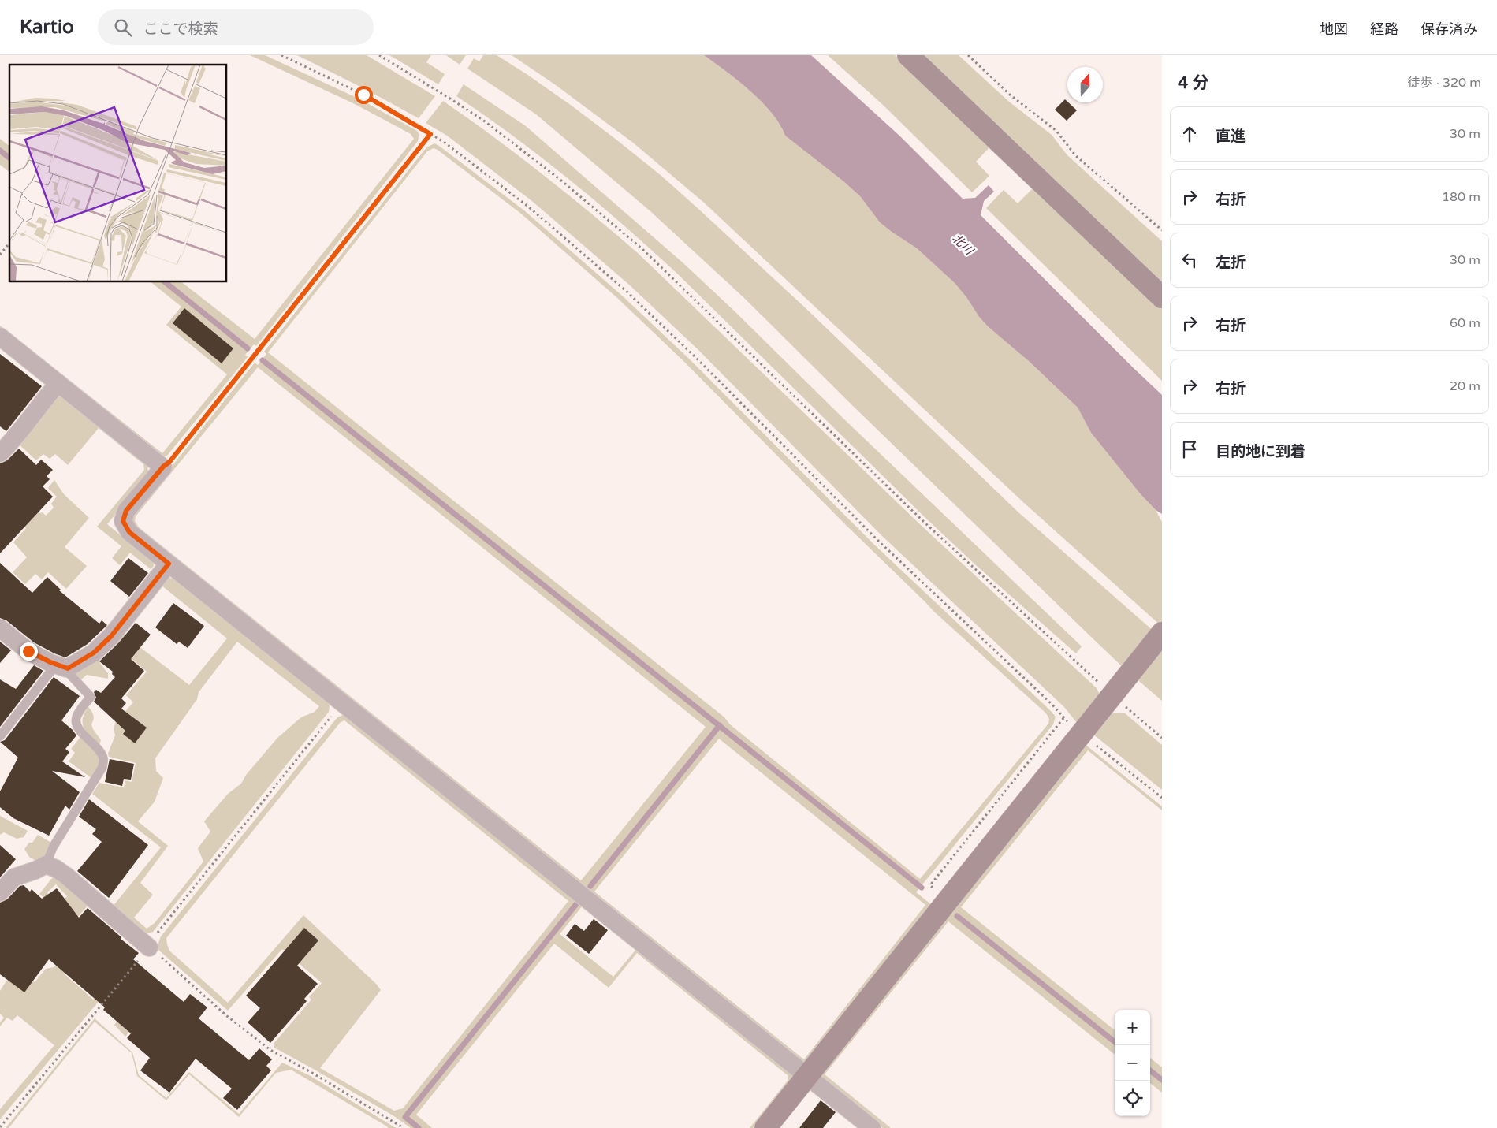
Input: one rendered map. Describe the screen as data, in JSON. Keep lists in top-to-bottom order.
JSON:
{
  "water": ["北川"],
  "north": "top",
  "page": {
    "header": "Kartio",
    "search": "ここで検索",
    "nav": ["地図", "経路", "保存済み"],
    "heading": ["4 分", "徒歩 · 320 m"],
    "list": [
      ["直進", "30 m"],
      ["右折", "180 m"],
      ["左折", "30 m"],
      ["右折", "60 m"],
      ["右折", "20 m"],
      "目的地に到着"
    ],
    "map_buttons": ["+", "−"]
  }
}
